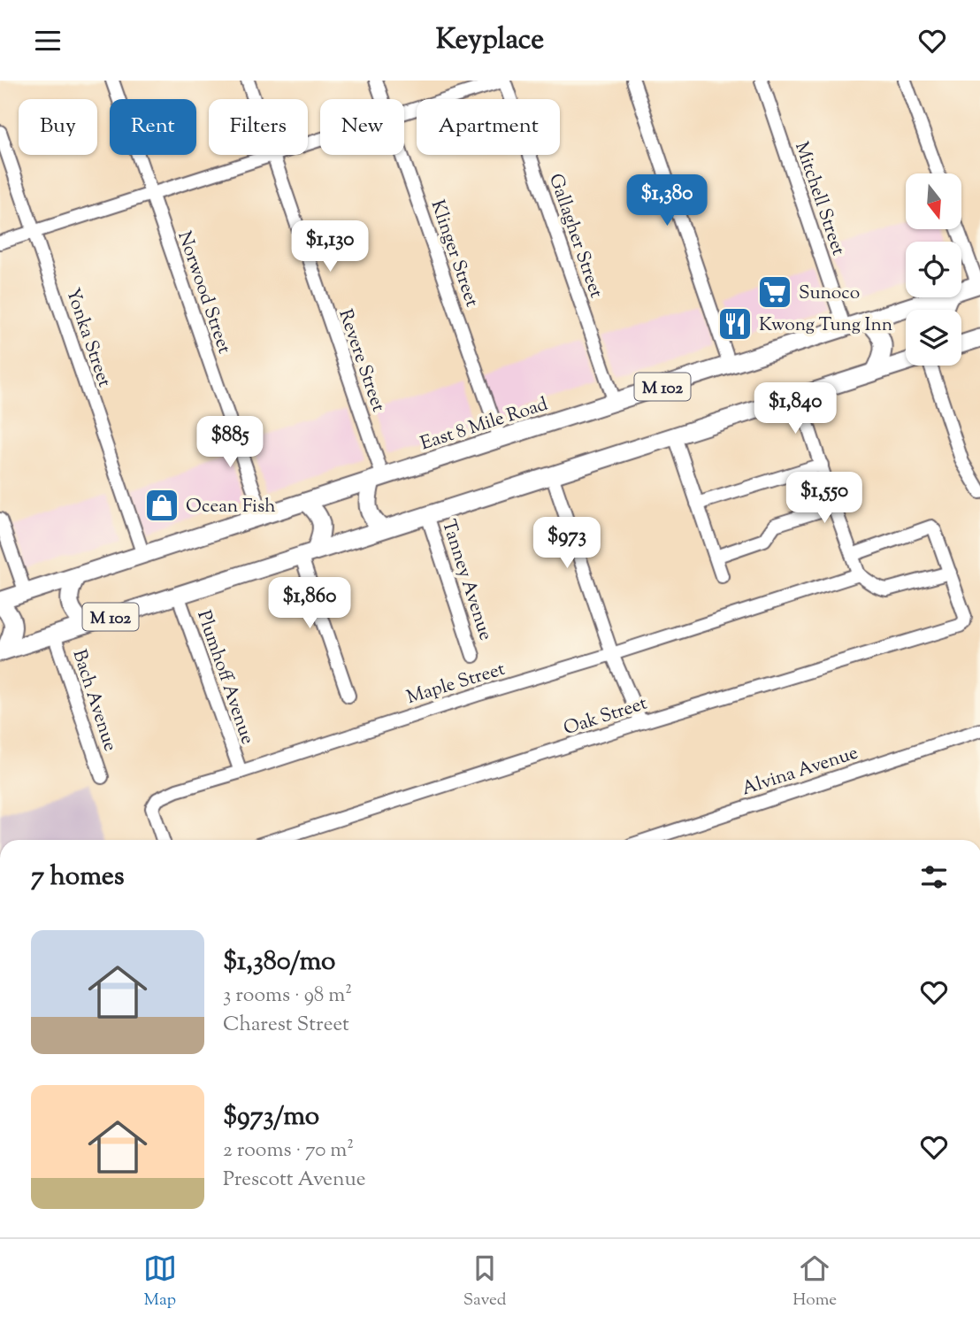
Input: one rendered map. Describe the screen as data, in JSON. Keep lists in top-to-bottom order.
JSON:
{
  "streets": {
    "highway": ["M 102", "East 8 Mile Road"],
    "street": [
      "Mitchell Street",
      "Gallagher Street",
      "Klinger Street",
      "Norwood Street",
      "Yonka Street",
      "Revere Street",
      "Tanney Avenue",
      "Plumhoff Avenue",
      "Maple Street",
      "Bach Avenue",
      "Oak Street",
      "Alvina Avenue"
    ]
  },
  "crossings": [
    ["Mitchell Street", "East 8 Mile Road"],
    ["Gallagher Street", "East 8 Mile Road"],
    ["Klinger Street", "East 8 Mile Road"],
    ["Norwood Street", "East 8 Mile Road"],
    ["Yonka Street", "East 8 Mile Road"],
    ["Revere Street", "East 8 Mile Road"],
    ["M 102", "Tanney Avenue"],
    ["M 102", "Plumhoff Avenue"],
    ["M 102", "Bach Avenue"],
    ["Plumhoff Avenue", "Maple Street"]
  ],
  "places": {
    "supermarket": ["Sunoco"],
    "restaurant": ["Kwong Tung Inn"],
    "shop": ["Ocean Fish"]
  },
  "north": "bottom",
  "page": {
    "header": "Keyplace",
    "chip": [
      "Buy",
      "Rent",
      "Filters",
      "New",
      "Apartment"
    ],
    "price": [
      "$1,380",
      "$1,130",
      "$1,840",
      "$885",
      "$1,550",
      "$973",
      "$1,860"
    ],
    "heading": "7 homes",
    "list": [
      {
        "name": "$1,380/mo",
        "note": "3 rooms · 98 m² · Charest Street"
      },
      {
        "name": "$973/mo",
        "note": "2 rooms · 70 m² · Prescott Avenue"
      }
    ],
    "tabs": ["Map", "Saved", "Home"]
  }
}
